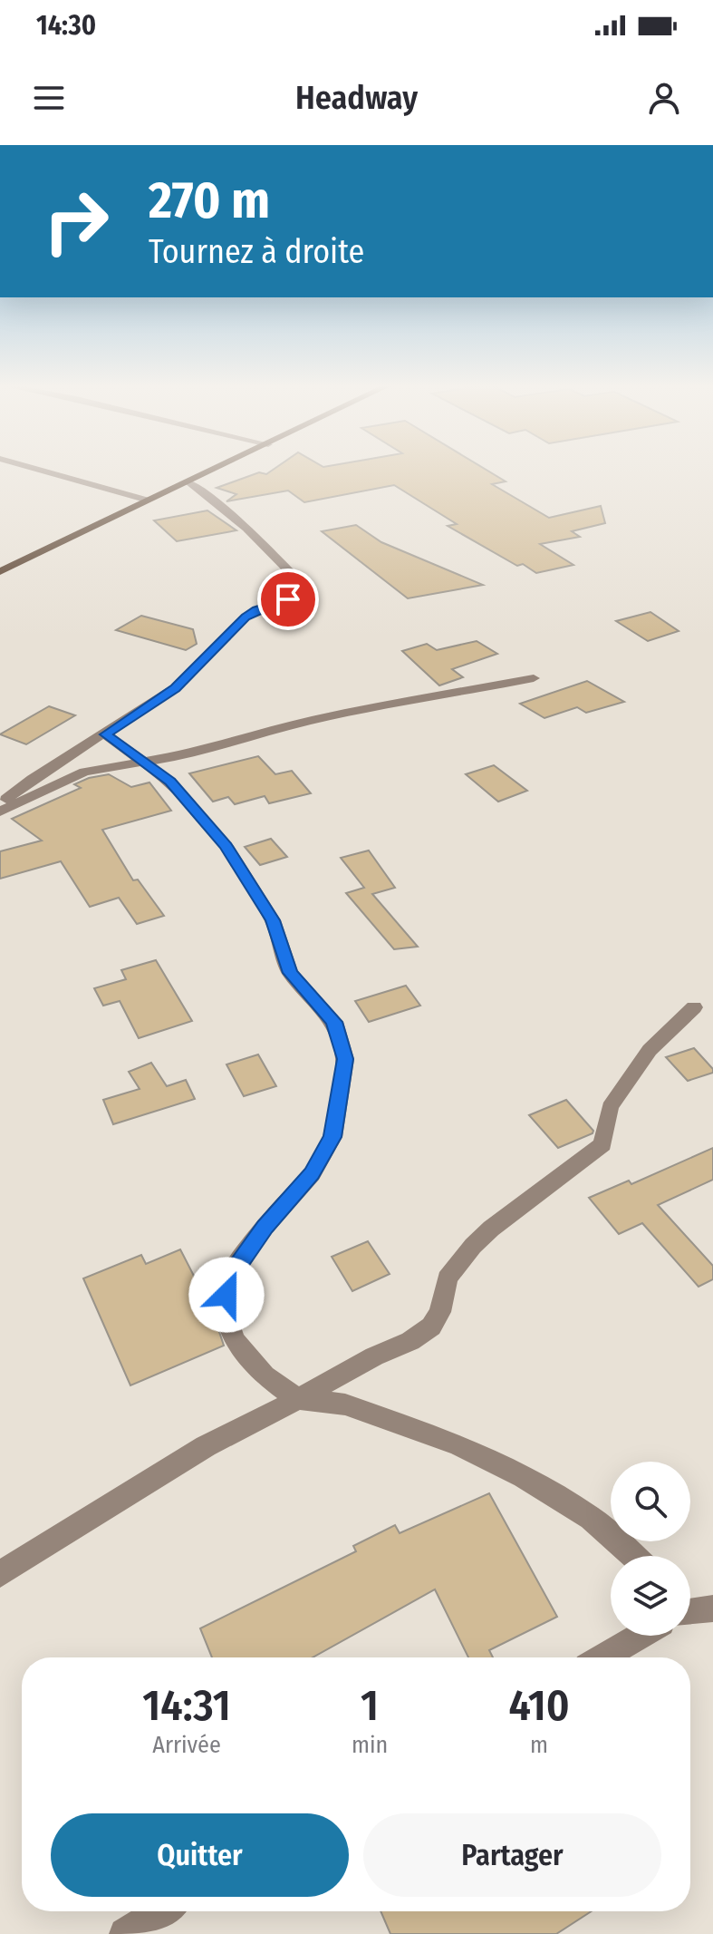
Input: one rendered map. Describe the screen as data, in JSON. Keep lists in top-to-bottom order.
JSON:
{
  "page": {
    "status": "14:30",
    "header": "Headway",
    "turn": ["270 m", "Tournez à droite"],
    "eta": [
      "14:31",
      "Arrivée",
      "1",
      "min",
      "410",
      "m"
    ],
    "buttons": ["Quitter", "Partager"]
  }
}
